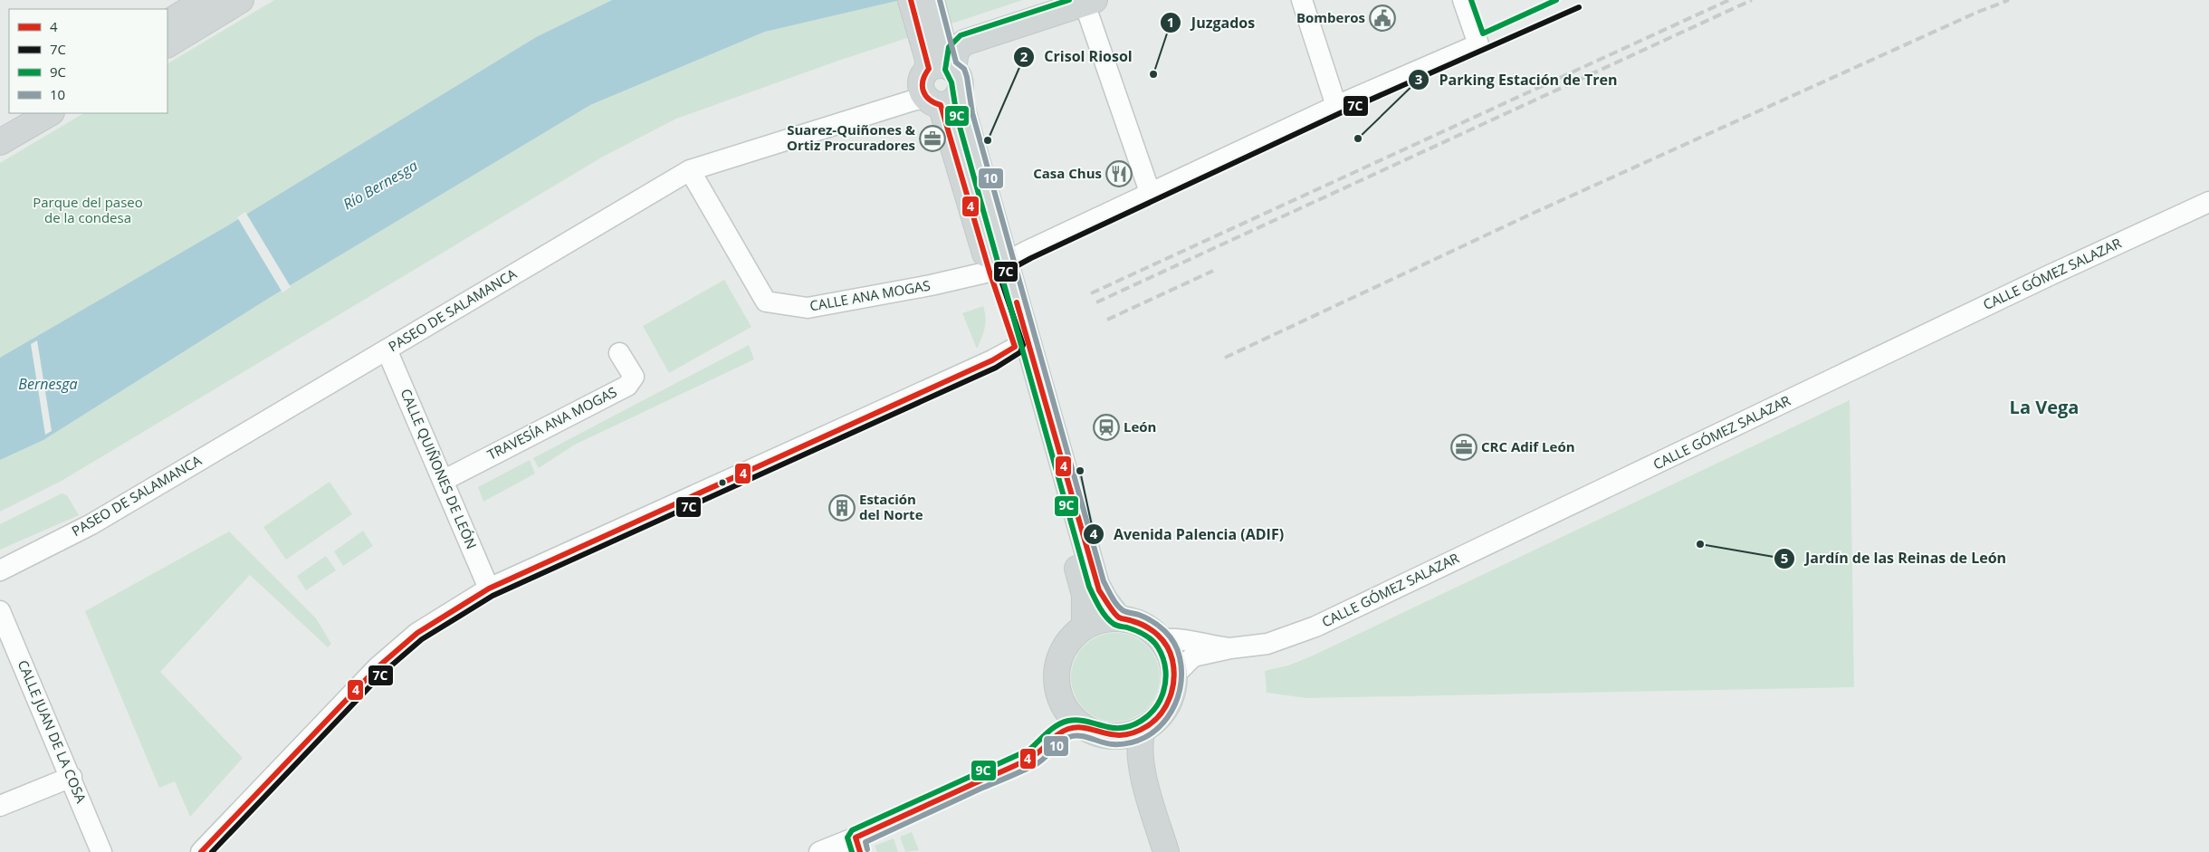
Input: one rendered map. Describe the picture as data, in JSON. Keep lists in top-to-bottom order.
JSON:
{
  "streets": {
    "street": [
      "CALLE GÓMEZ SALAZAR",
      "CALLE ANA MOGAS",
      "PASEO DE SALAMANCA",
      "TRAVESÍA ANA MOGAS",
      "CALLE QUIÑONES DE LEÓN",
      "CALLE JUAN DE LA COSA"
    ]
  },
  "crossings": [
    ["CALLE ANA MOGAS", "PASEO DE SALAMANCA"],
    ["PASEO DE SALAMANCA", "CALLE QUIÑONES DE LEÓN"],
    ["TRAVESÍA ANA MOGAS", "CALLE QUIÑONES DE LEÓN"]
  ],
  "districts": ["La Vega"],
  "water": ["Río Bernesga", "Bernesga"],
  "parks": ["Parque del paseo de la condesa"],
  "places": {
    "public building": ["Bomberos"],
    "other": [
      "Juzgados",
      "Parking Estación de Tren",
      "Crisol Riosol",
      "Avenida Palencia (ADIF)",
      "Jardín de las Reinas de León"
    ],
    "office": ["Suarez-Quiñones & Ortiz Procuradores", "CRC Adif León"],
    "restaurant": ["Casa Chus"],
    "station": ["León"],
    "building": ["Estación del Norte"]
  },
  "lines": [
    "transit line 4",
    "transit line 9C",
    "transit line 10",
    "transit line 7C"
  ],
  "legend": [
    "4",
    "7C",
    "9C",
    "10"
  ]
}
